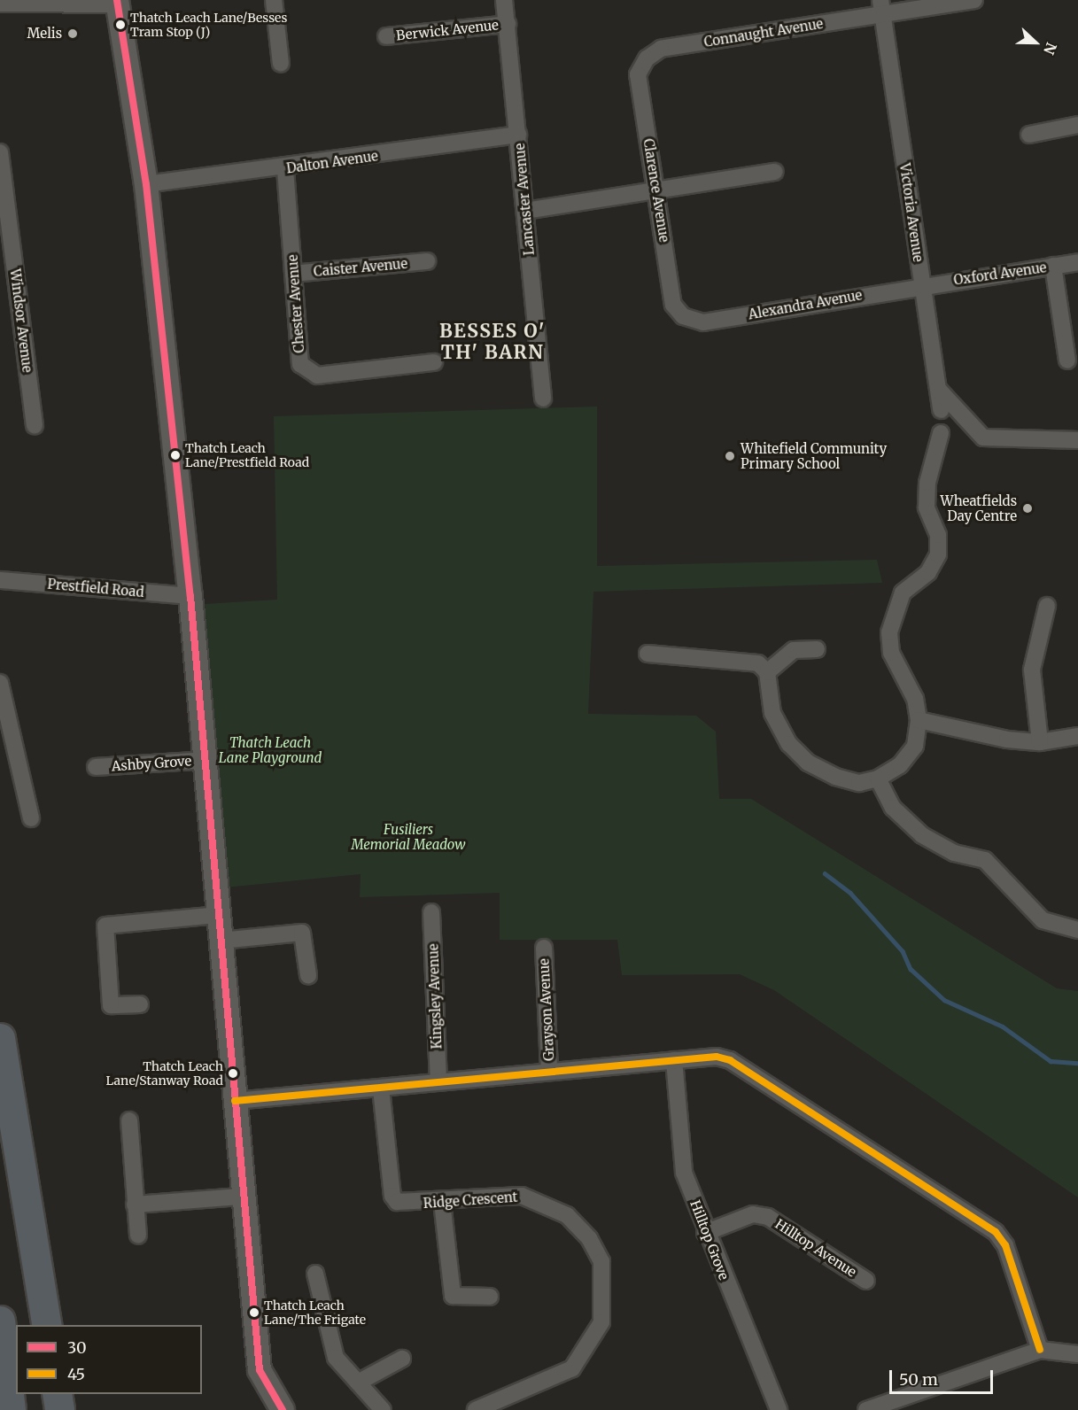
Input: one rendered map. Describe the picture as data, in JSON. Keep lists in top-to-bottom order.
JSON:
{
  "streets": {
    "street": [
      "Berwick Avenue",
      "Connaught Avenue",
      "Dalton Avenue",
      "Clarence Avenue",
      "Lancaster Avenue",
      "Victoria Avenue",
      "Caister Avenue",
      "Oxford Avenue",
      "Chester Avenue",
      "Alexandra Avenue",
      "Windsor Avenue",
      "Prestfield Road",
      "Ashby Grove",
      "Kingsley Avenue",
      "Grayson Avenue",
      "Ridge Crescent",
      "Hilltop Grove",
      "Hilltop Avenue"
    ]
  },
  "crossings": [
    ["Berwick Avenue", "Lancaster Avenue"],
    ["Connaught Avenue", "Clarence Avenue"],
    ["Connaught Avenue", "Victoria Avenue"],
    ["Dalton Avenue", "Lancaster Avenue"],
    ["Dalton Avenue", "Chester Avenue"],
    ["Clarence Avenue", "Alexandra Avenue"],
    ["Victoria Avenue", "Oxford Avenue"],
    ["Victoria Avenue", "Alexandra Avenue"],
    ["Caister Avenue", "Chester Avenue"],
    ["Oxford Avenue", "Alexandra Avenue"],
    ["Hilltop Grove", "Hilltop Avenue"]
  ],
  "districts": ["BESSES O' TH' BARN"],
  "parks": ["Thatch Leach Lane Playground", "Fusiliers Memorial Meadow"],
  "places": [
    "Thatch Leach Lane/Besses Tram Stop (J)",
    "Melis",
    "Thatch Leach Lane/Prestfield Road",
    "Whitefield Community Primary School",
    "Wheatfields Day Centre",
    "Thatch Leach Lane/Stanway Road",
    "Thatch Leach Lane/The Frigate"
  ],
  "lines": ["transit line 30", "transit line 45"],
  "legend": ["30", "45"],
  "scale_bar": "50 m",
  "north": "right"
}
